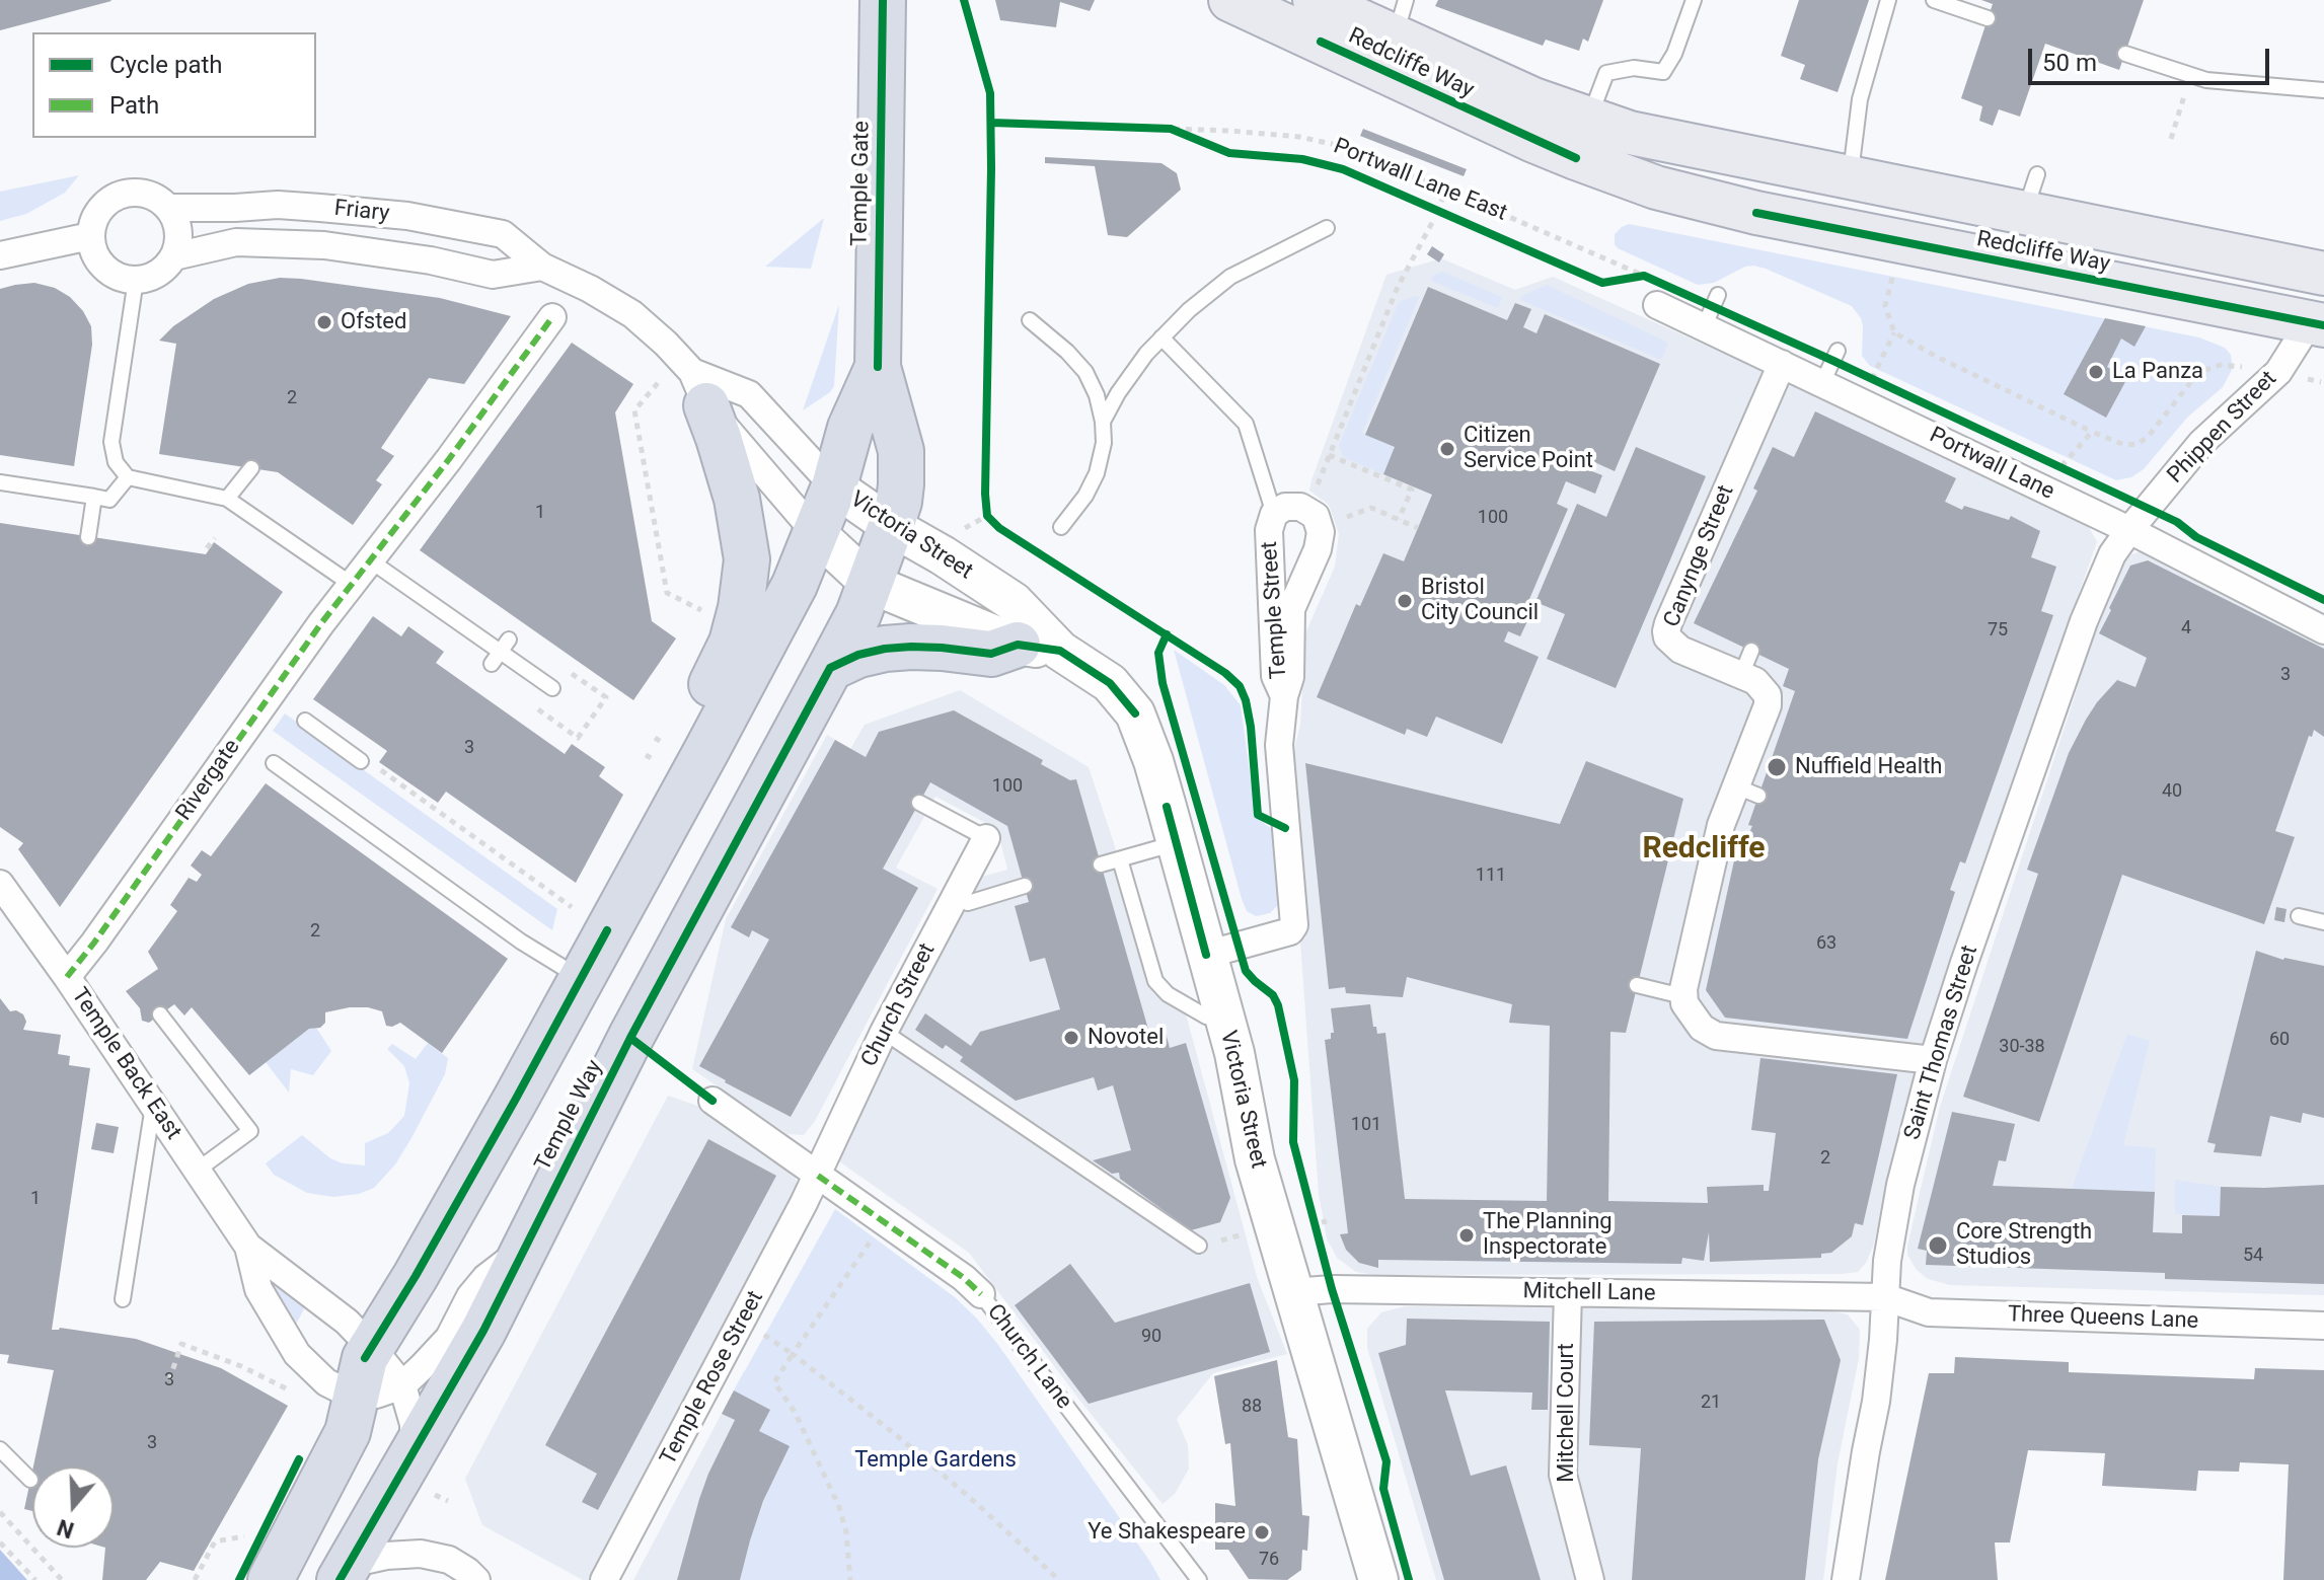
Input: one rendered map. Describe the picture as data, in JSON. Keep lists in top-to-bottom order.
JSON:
{
  "streets": {
    "highway": ["Temple Gate", "Temple Way"],
    "main road": ["Redcliffe Way", "Victoria Street"],
    "street": [
      "Friary",
      "Phippen Street",
      "Portwall Lane",
      "Canynge Street",
      "Temple Street",
      "Rivergate",
      "Church Street",
      "Saint Thomas Street",
      "Temple Back East",
      "Mitchell Lane",
      "Three Queens Lane",
      "Church Lane",
      "Temple Rose Street",
      "Mitchell Court"
    ],
    "cycle path": ["Portwall Lane East"]
  },
  "crossings": [
    ["Redcliffe Way", "Phippen Street"],
    ["Temple Gate", "Friary"],
    ["Temple Gate", "Victoria Street"],
    ["Temple Gate", "Temple Way"],
    ["Friary", "Victoria Street"],
    ["Phippen Street", "Portwall Lane"],
    ["Phippen Street", "Saint Thomas Street"],
    ["Portwall Lane", "Canynge Street"],
    ["Portwall Lane", "Saint Thomas Street"],
    ["Victoria Street", "Temple Street"],
    ["Victoria Street", "Temple Way"],
    ["Victoria Street", "Mitchell Lane"],
    ["Rivergate", "Temple Back East"],
    ["Church Street", "Church Lane"],
    ["Church Street", "Temple Rose Street"],
    ["Saint Thomas Street", "Mitchell Lane"],
    ["Saint Thomas Street", "Three Queens Lane"],
    ["Mitchell Lane", "Three Queens Lane"],
    ["Mitchell Lane", "Mitchell Court"],
    ["Church Lane", "Temple Rose Street"]
  ],
  "districts": ["Redcliffe"],
  "parks": ["Temple Gardens"],
  "places": [
    "Ofsted",
    "La Panza",
    "Citizen Service Point",
    "Bristol City Council",
    "Nuffield Health",
    "Novotel",
    "The Planning Inspectorate",
    "Core Strength Studios",
    "Ye Shakespeare"
  ],
  "house_numbers": [
    "2",
    "1",
    "100",
    "4",
    "75",
    "3",
    "3",
    "100",
    "40",
    "111",
    "2",
    "63",
    "60",
    "30-38",
    "101",
    "2",
    "1",
    "54",
    "90",
    "3",
    "21",
    "88",
    "3",
    "76"
  ],
  "legend": ["Cycle path", "Path"],
  "scale_bar": "50 m",
  "north": "bottom"
}
